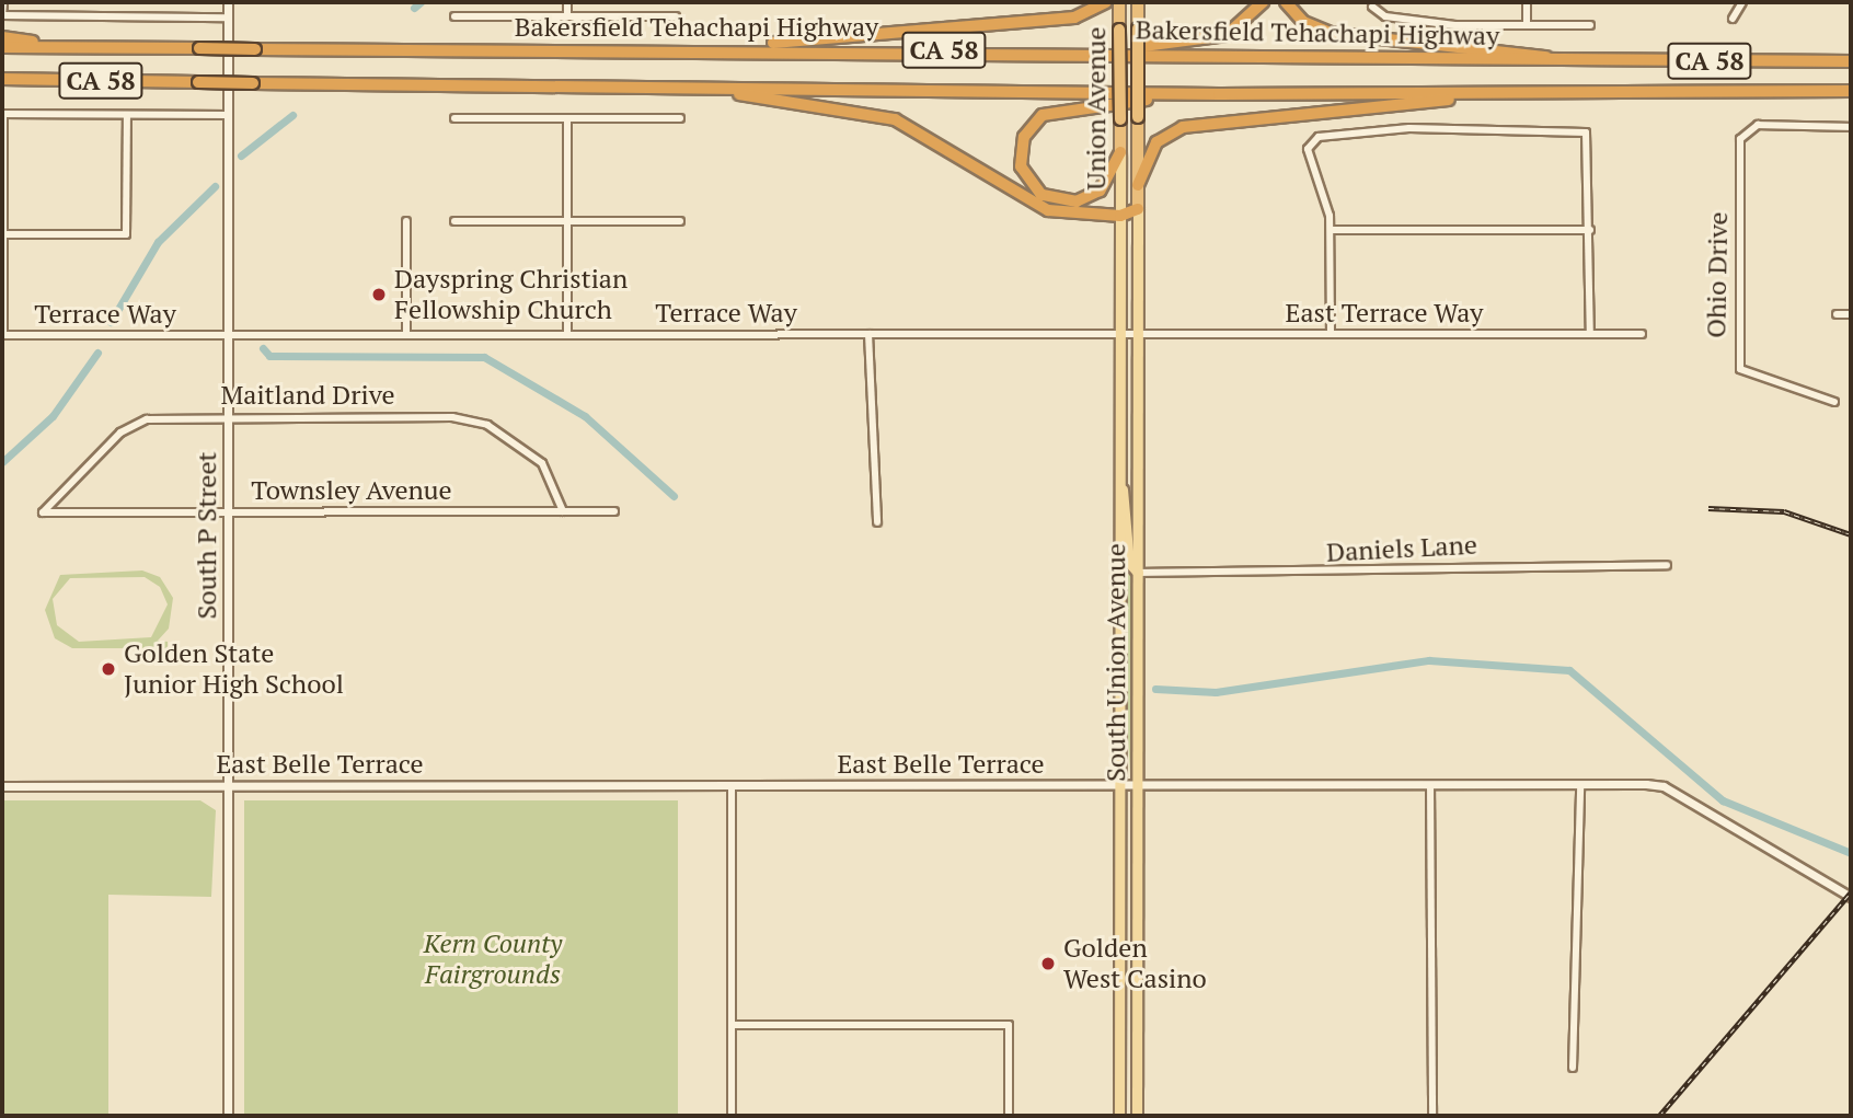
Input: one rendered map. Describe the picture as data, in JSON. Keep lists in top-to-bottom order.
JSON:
{
  "streets": {
    "highway": ["Bakersfield Tehachapi Highway", "CA 58", "Union Avenue"],
    "main road": ["South Union Avenue"],
    "street": [
      "Ohio Drive",
      "Terrace Way",
      "East Terrace Way",
      "Maitland Drive",
      "Townsley Avenue",
      "South P Street",
      "Daniels Lane",
      "East Belle Terrace"
    ]
  },
  "crossings": [
    ["Union Avenue", "South Union Avenue"],
    ["Terrace Way", "East Terrace Way"],
    ["Terrace Way", "South P Street"],
    ["Terrace Way", "South Union Avenue"],
    ["East Terrace Way", "South Union Avenue"],
    ["Maitland Drive", "Townsley Avenue"],
    ["Maitland Drive", "South P Street"],
    ["Townsley Avenue", "South P Street"],
    ["South P Street", "East Belle Terrace"],
    ["Daniels Lane", "South Union Avenue"],
    ["South Union Avenue", "East Belle Terrace"]
  ],
  "parks": ["Kern County Fairgrounds"],
  "places": ["Dayspring Christian Fellowship Church", "Golden State Junior High School", "Golden West Casino"]
}
